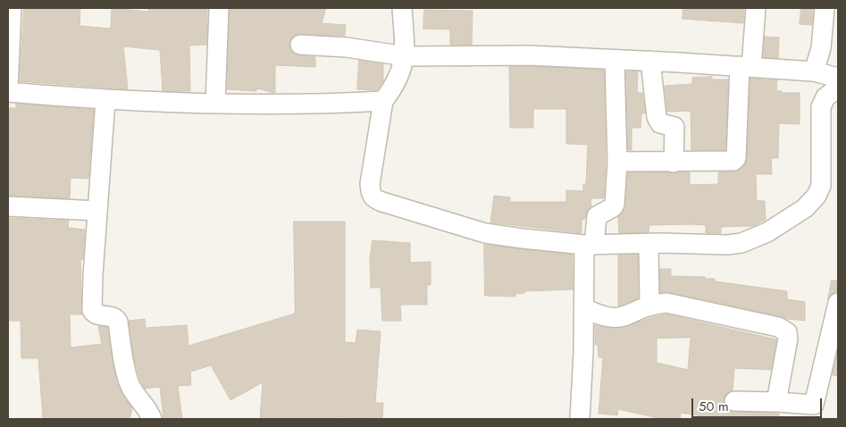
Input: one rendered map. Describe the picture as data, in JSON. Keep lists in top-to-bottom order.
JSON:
{
  "scale_bar": "50 m"
}
